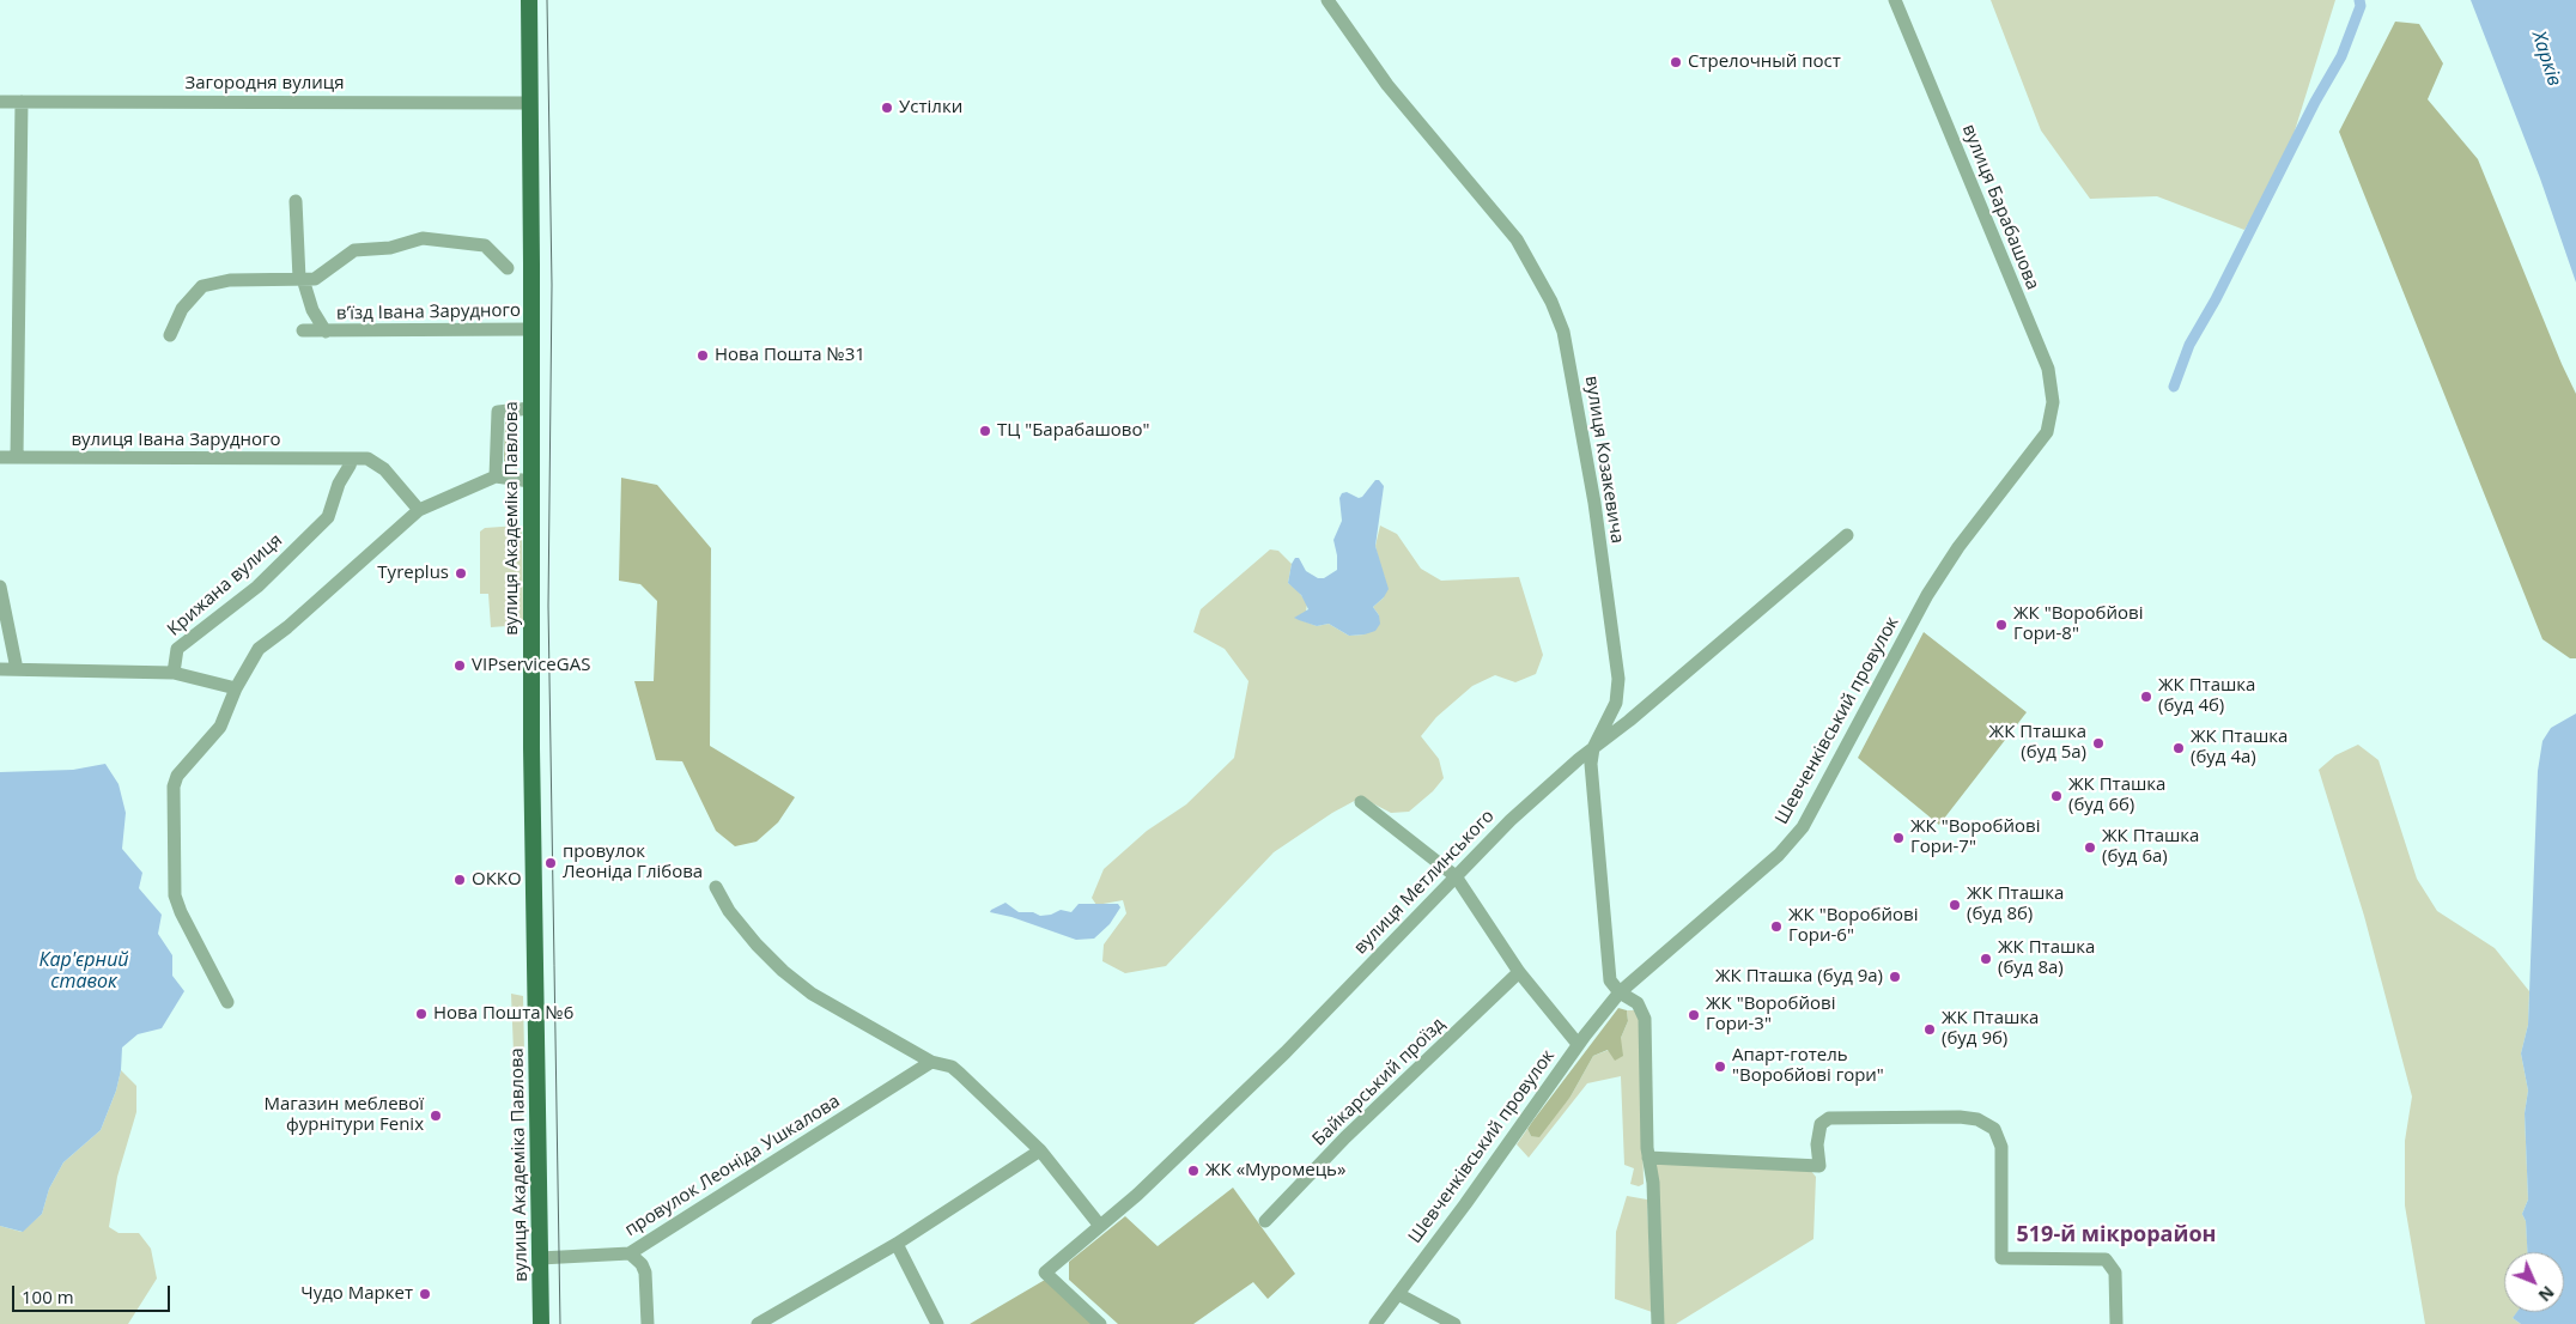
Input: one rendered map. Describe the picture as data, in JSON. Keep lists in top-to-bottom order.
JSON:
{
  "streets": {
    "main road": ["вулиця Академіка Павлова"],
    "street": [
      "Загородня вулиця",
      "вулиця Барабашова",
      "в’їзд Івана Зарудного",
      "вулиця Івана Зарудного",
      "вулиця Козакевича",
      "Крижана вулиця",
      "Шевченківський провулок",
      "вулиця Метлинського",
      "Байкарський проїзд",
      "провулок Леоніда Ушкалова"
    ]
  },
  "crossings": [
    ["Загородня вулиця", "вулиця Академіка Павлова"],
    ["вулиця Барабашова", "Шевченківський провулок"],
    ["в’їзд Івана Зарудного", "вулиця Академіка Павлова"],
    ["вулиця Івана Зарудного", "Крижана вулиця"],
    ["вулиця Козакевича", "Шевченківський провулок"],
    ["вулиця Козакевича", "вулиця Метлинського"],
    ["вулиця Академіка Павлова", "провулок Леоніда Ушкалова"]
  ],
  "districts": ["519-й мікрорайон"],
  "water": ["Харків", "Кар'єрний ставок"],
  "places": [
    "Стрелочный пост",
    "Устілки",
    "Нова Пошта №31",
    "ТЦ \"Барабашово\"",
    "Tyreplus",
    "ЖК \"Воробйові Гори-8\"",
    "VIPserviceGAS",
    "ЖК Пташка (буд 4б)",
    "ЖК Пташка (буд 5а)",
    "ЖК Пташка (буд 4а)",
    "ЖК Пташка (буд 6б)",
    "ЖК \"Воробйові Гори-7\"",
    "ЖК Пташка (буд 6а)",
    "провулок Леоніда Глібова",
    "ОККО",
    "ЖК Пташка (буд 8б)",
    "ЖК \"Воробйові Гори-6\"",
    "ЖК Пташка (буд 8а)",
    "ЖК Пташка (буд 9а)",
    "Нова Пошта №6",
    "ЖК \"Воробйові Гори-3\"",
    "ЖК Пташка (буд 9б)",
    "Апарт-готель \"Воробйові гори\"",
    "Магазин меблевої фурнітури Fenix",
    "ЖК «Муромець»",
    "Чудо Маркет"
  ],
  "scale_bar": "100 m",
  "north": "bottom right"
}
